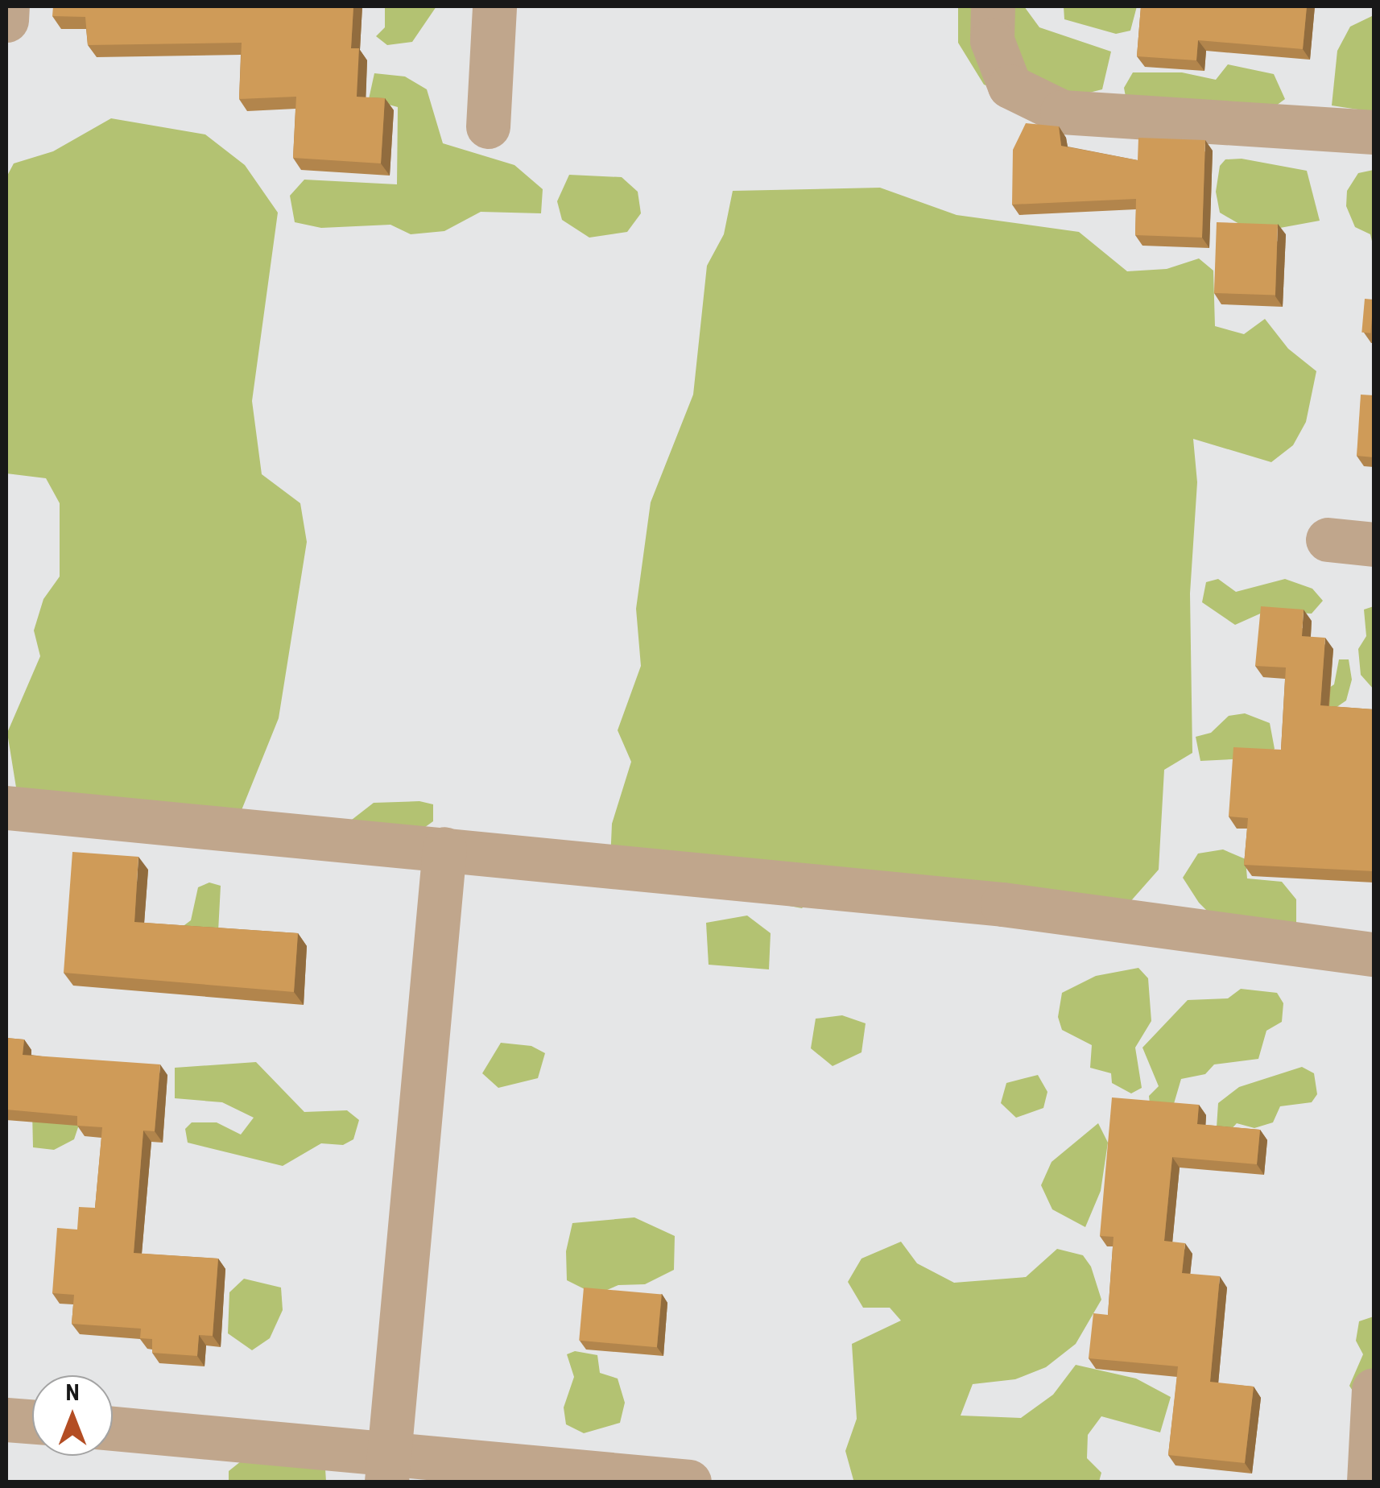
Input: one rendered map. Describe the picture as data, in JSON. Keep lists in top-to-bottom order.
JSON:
{
  "north": "top"
}
